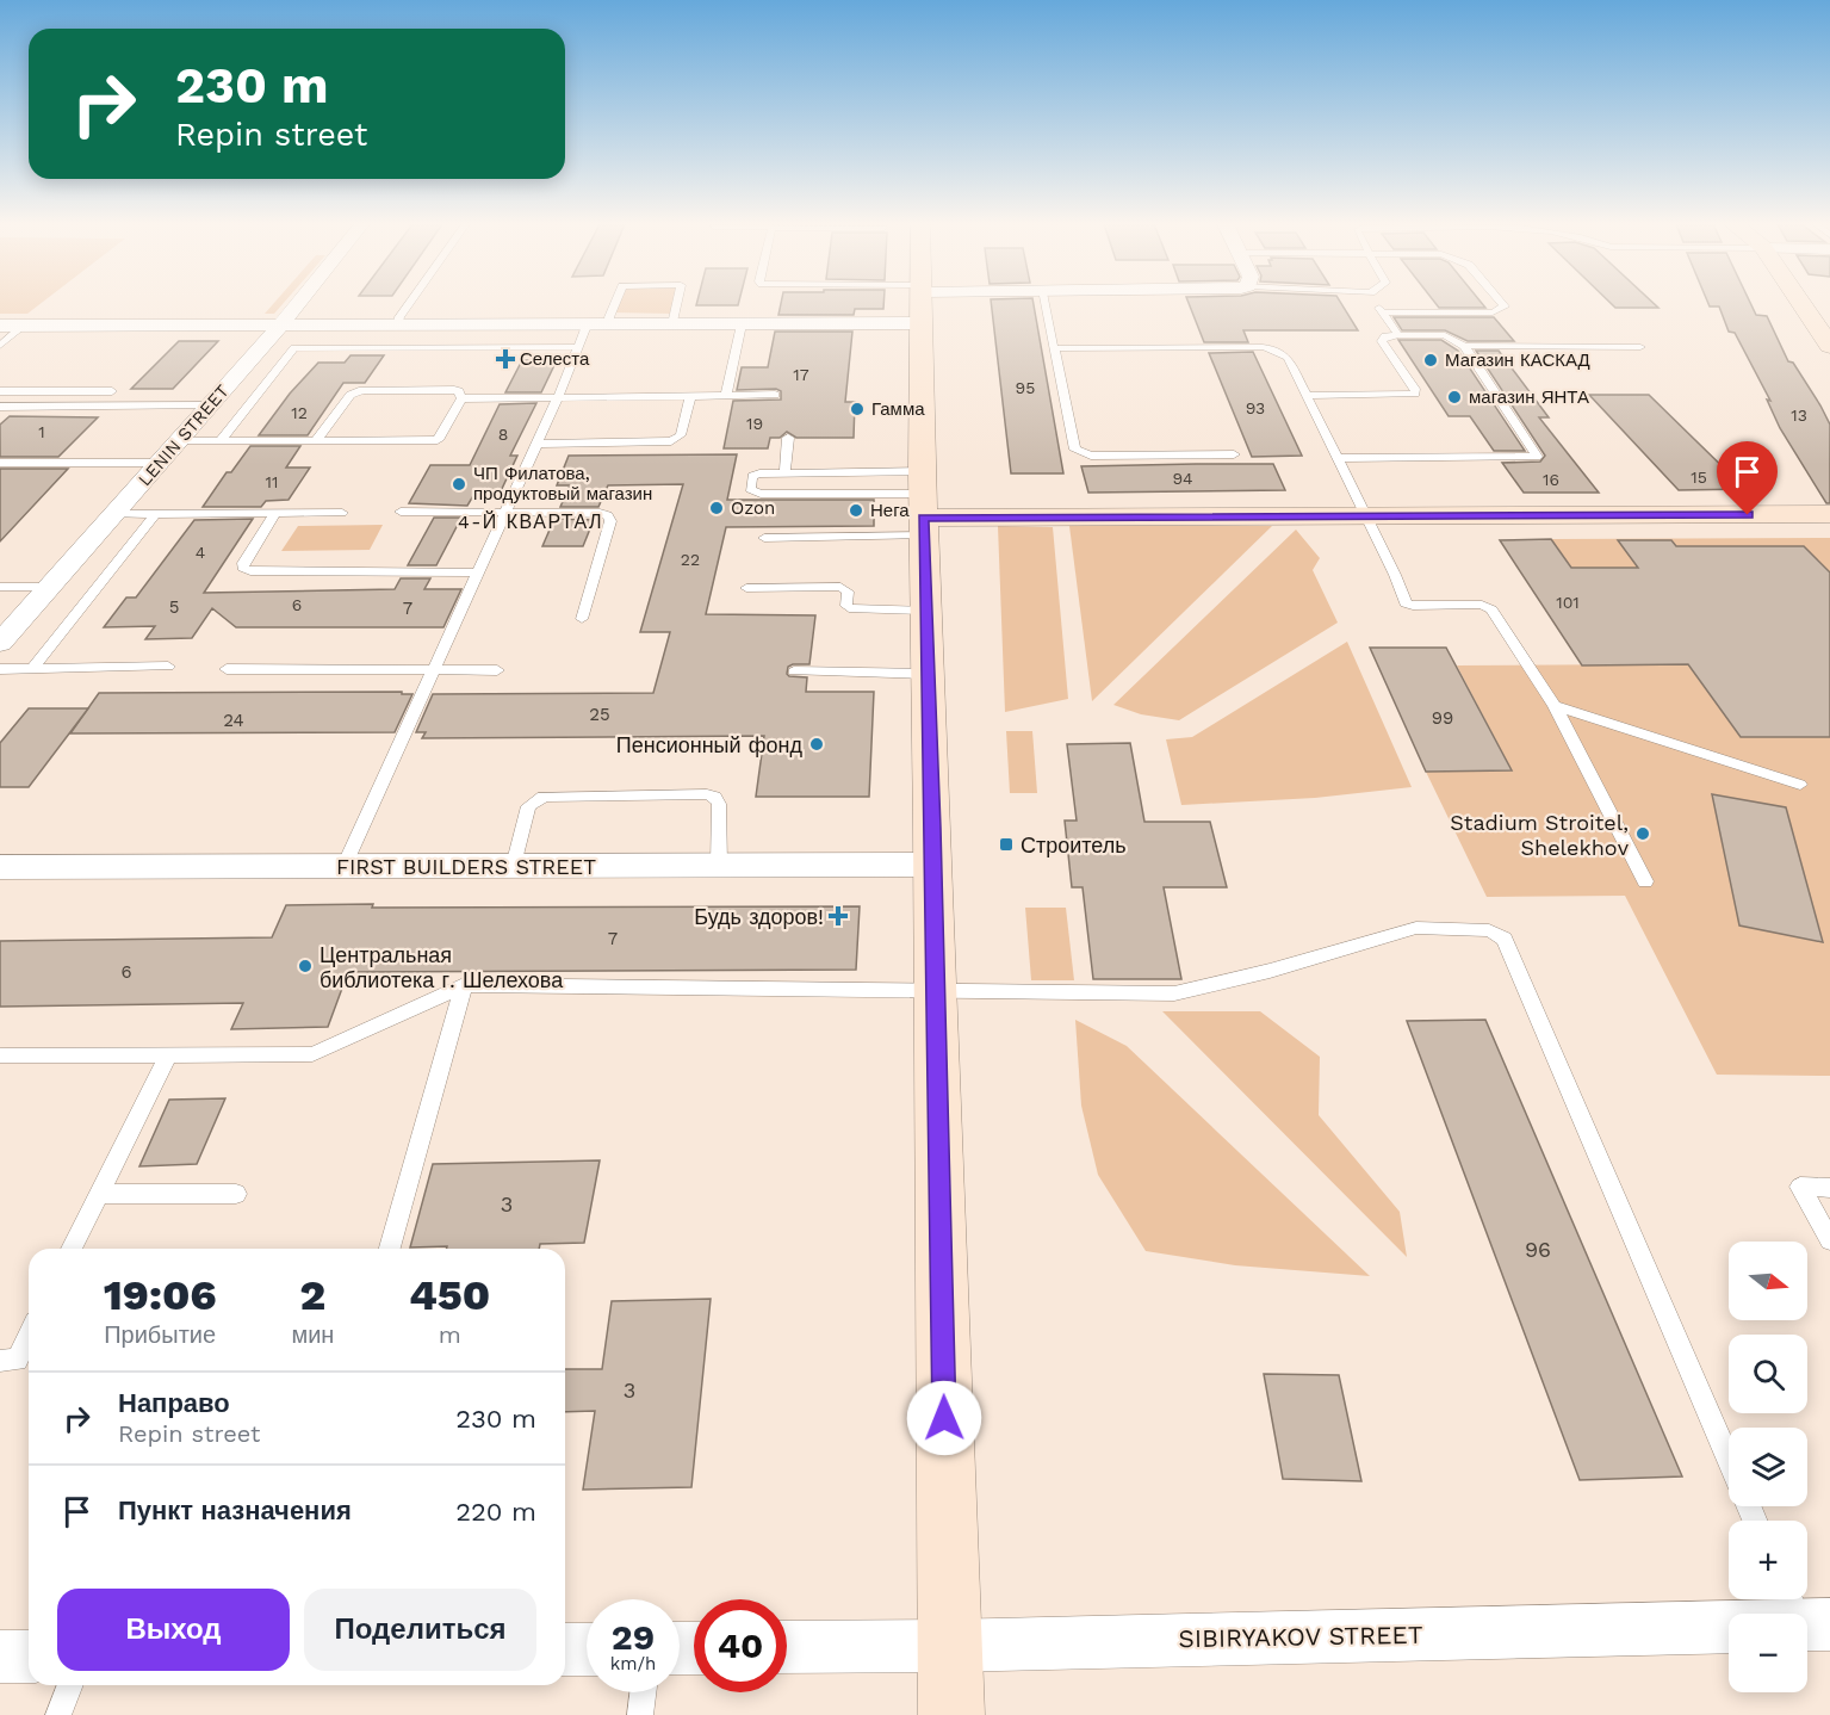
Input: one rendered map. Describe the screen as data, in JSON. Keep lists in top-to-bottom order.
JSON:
{
  "streets": {
    "street": ["LENIN STREET", "FIRST BUILDERS STREET", "SIBIRYAKOV STREET"]
  },
  "districts": ["4-Й КВАРТАЛ"],
  "places": {
    "health": ["Селеста", "Будь здоров!"],
    "other": [
      "Магазин КАСКАД",
      "магазин ЯНТА",
      "Гамма",
      "ЧП Филатова, продуктовый магазин",
      "Ozon",
      "Нега",
      "Пенсионный фонд",
      "Stadium Stroitel, Shelekhov",
      "Центральная библиотека г. Шелехова"
    ],
    "transit": ["Строитель"]
  },
  "house_numbers": [
    "17",
    "95",
    "93",
    "12",
    "13",
    "19",
    "1",
    "8",
    "15",
    "94",
    "16",
    "11",
    "4",
    "22",
    "101",
    "6",
    "5",
    "7",
    "25",
    "99",
    "24",
    "7",
    "6",
    "3",
    "96",
    "3"
  ],
  "north": "right",
  "page": {
    "turn": ["230 m", "Repin street"],
    "map_buttons": ["+", "−"],
    "eta": [
      "19:06",
      "Прибытие",
      "2",
      "мин",
      "450",
      "m"
    ],
    "list": [
      {
        "name": "Направо",
        "note": "Repin street",
        "value": "230 m"
      },
      {
        "name": "Пункт назначения",
        "value": "220 m"
      }
    ],
    "buttons": ["Выход", "Поделиться"],
    "speed": "29 km/h",
    "limit": "40"
  }
}
